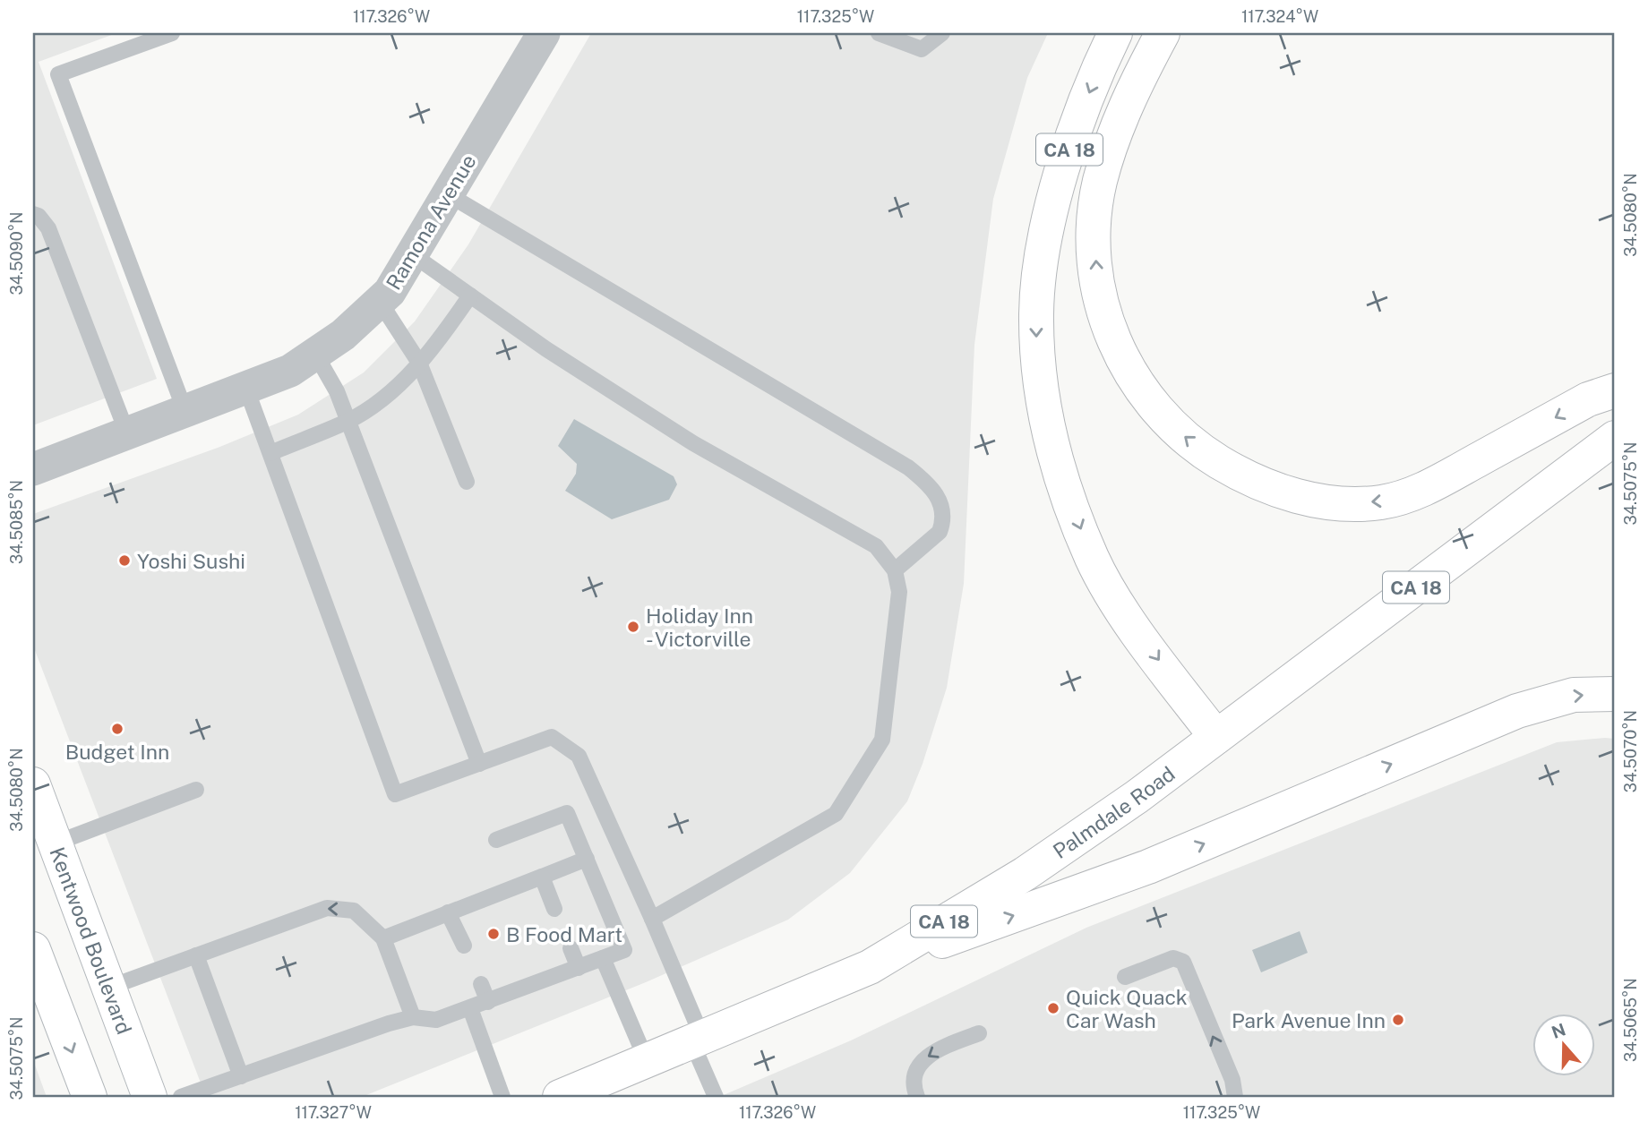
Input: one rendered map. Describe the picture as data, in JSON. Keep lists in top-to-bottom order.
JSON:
{
  "streets": {
    "main road": ["CA 18", "Palmdale Road", "Kentwood Boulevard"],
    "street": ["Ramona Avenue"]
  },
  "crossings": [
    ["CA 18", "Palmdale Road"]
  ],
  "places": [
    "Yoshi Sushi",
    "Holiday Inn - Victorville",
    "Budget Inn",
    "B Food Mart",
    "Quick Quack Car Wash",
    "Park Avenue Inn"
  ],
  "north": "top",
  "coordinates": [
    "117.326°W",
    "117.325°W",
    "117.324°W",
    "34.5080°N",
    "34.5090°N",
    "34.5075°N",
    "34.5085°N",
    "34.5070°N",
    "34.5065°N",
    "117.327°W"
  ]
}
